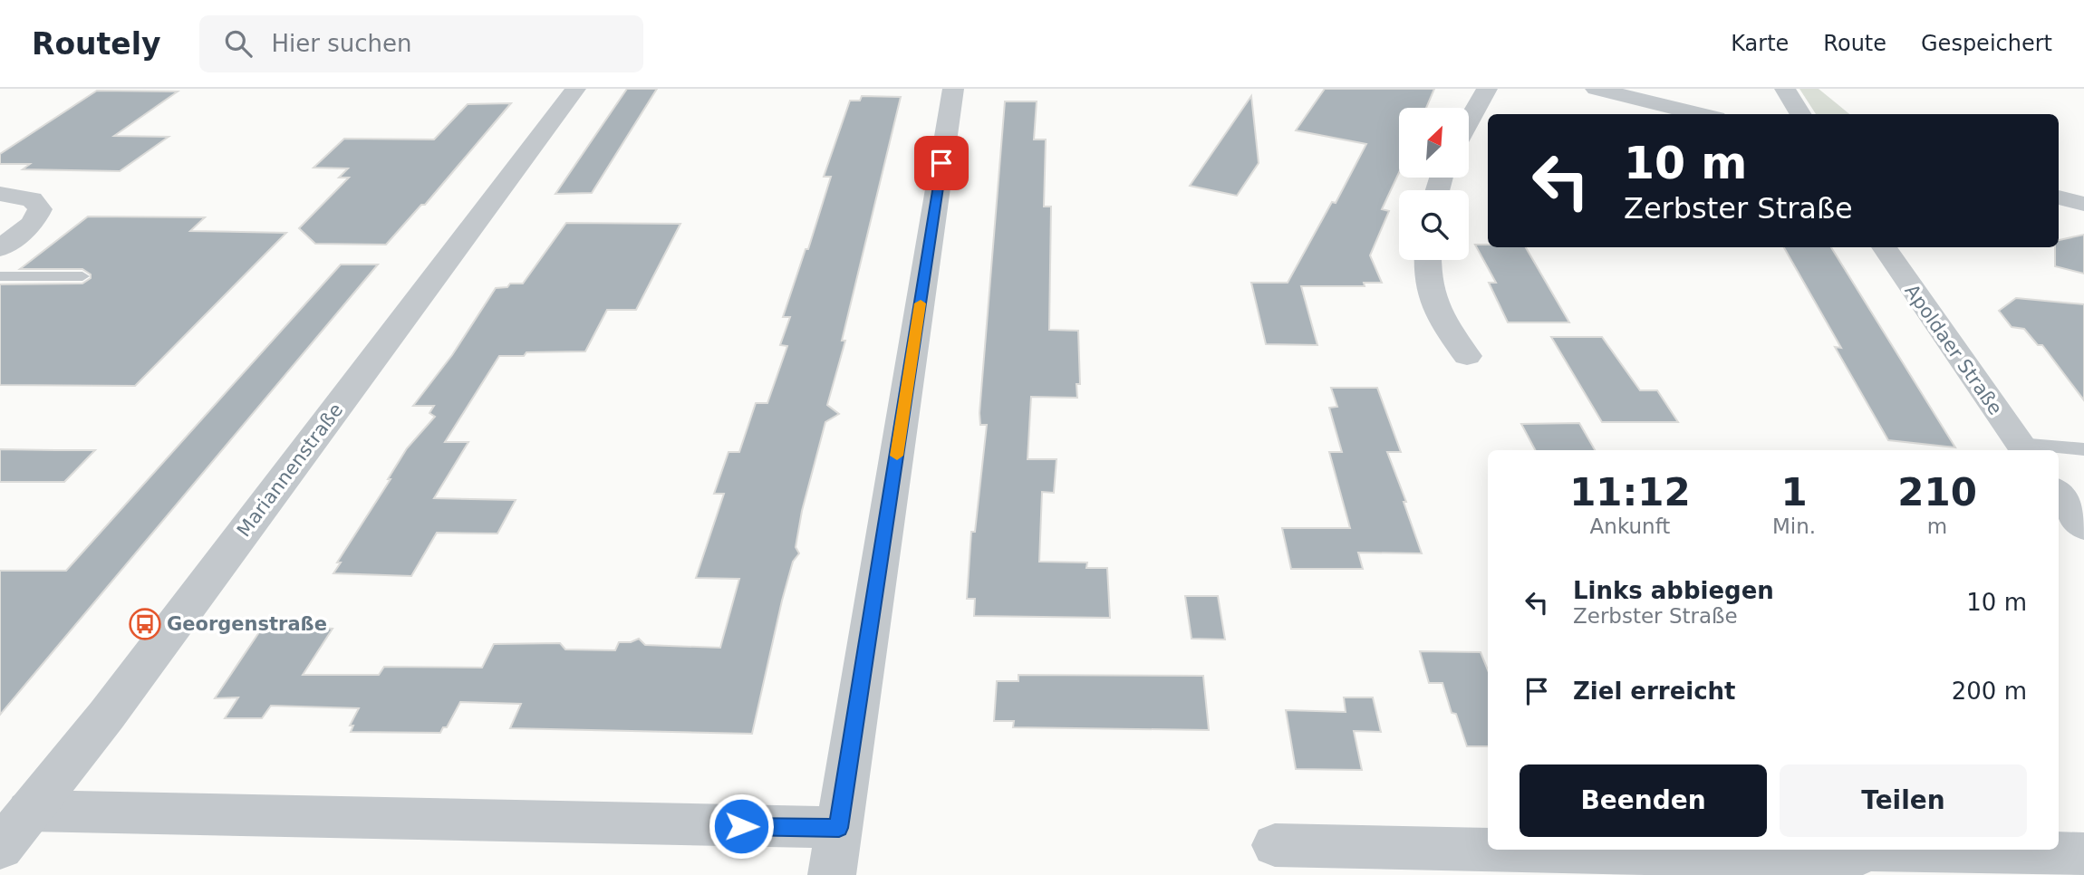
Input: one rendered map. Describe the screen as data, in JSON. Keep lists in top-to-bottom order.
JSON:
{
  "streets": {
    "street": ["Apoldaer Straße", "Mariannenstraße"]
  },
  "places": {
    "bus stop": ["Georgenstraße"]
  },
  "north": "top right",
  "page": {
    "header": "Routely",
    "search": "Hier suchen",
    "nav": ["Karte", "Route", "Gespeichert"],
    "turn": ["10 m", "Zerbster Straße"],
    "eta": [
      "11:12",
      "Ankunft",
      "1",
      "Min.",
      "210",
      "m"
    ],
    "list": [
      {
        "name": "Links abbiegen",
        "note": "Zerbster Straße",
        "value": "10 m"
      },
      {
        "name": "Ziel erreicht",
        "value": "200 m"
      }
    ],
    "buttons": ["Beenden", "Teilen"]
  }
}
